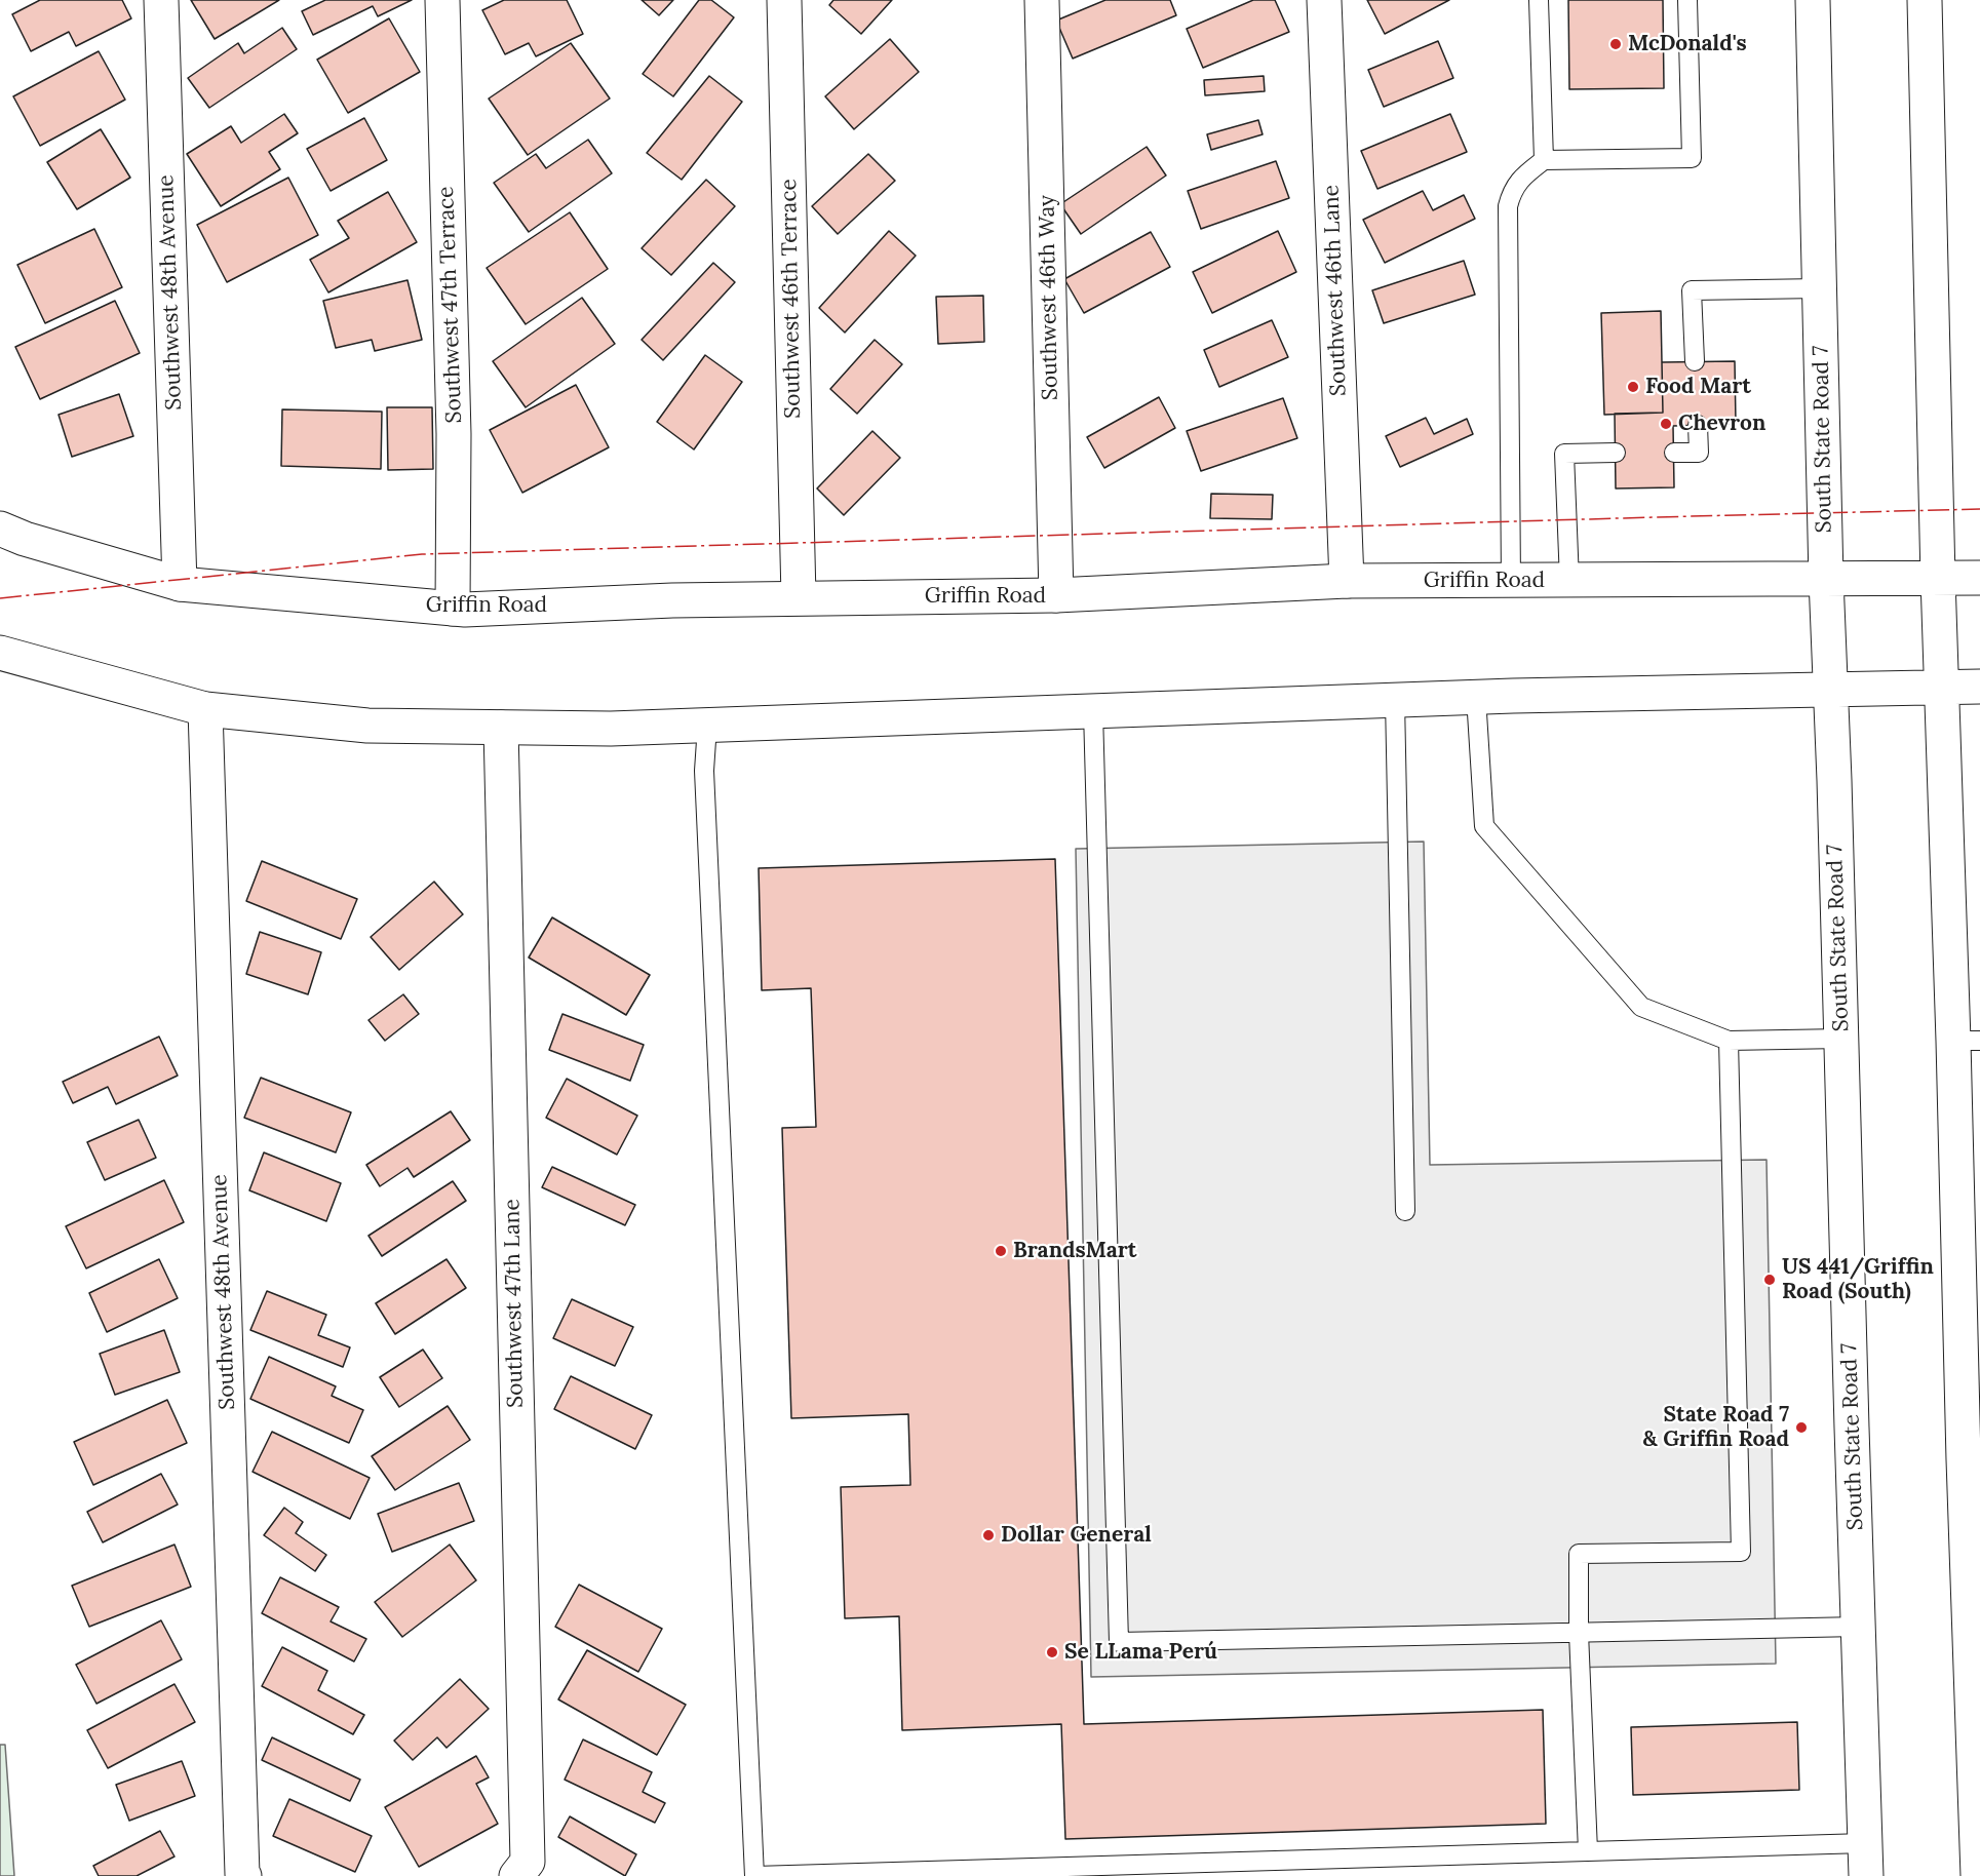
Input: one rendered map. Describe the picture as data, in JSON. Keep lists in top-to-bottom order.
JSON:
{
  "streets": {
    "main road": [
      "Southwest 46th Lane",
      "Southwest 48th Avenue",
      "Southwest 46th Way",
      "Southwest 46th Terrace",
      "Southwest 47th Terrace",
      "South State Road 7",
      "Griffin Road",
      "Southwest 47th Lane"
    ]
  },
  "crossings": [
    ["Southwest 46th Lane", "Griffin Road"],
    ["Southwest 48th Avenue", "Griffin Road"],
    ["Southwest 46th Way", "Griffin Road"],
    ["Southwest 46th Terrace", "Griffin Road"],
    ["Southwest 47th Terrace", "Griffin Road"],
    ["South State Road 7", "Griffin Road"]
  ],
  "places": [
    "McDonald's",
    "Food Mart",
    "Chevron",
    "BrandsMart",
    "US 441/Griffin Road (South)",
    "State Road 7 & Griffin Road",
    "Dollar General",
    "Se LLama Perú"
  ]
}
